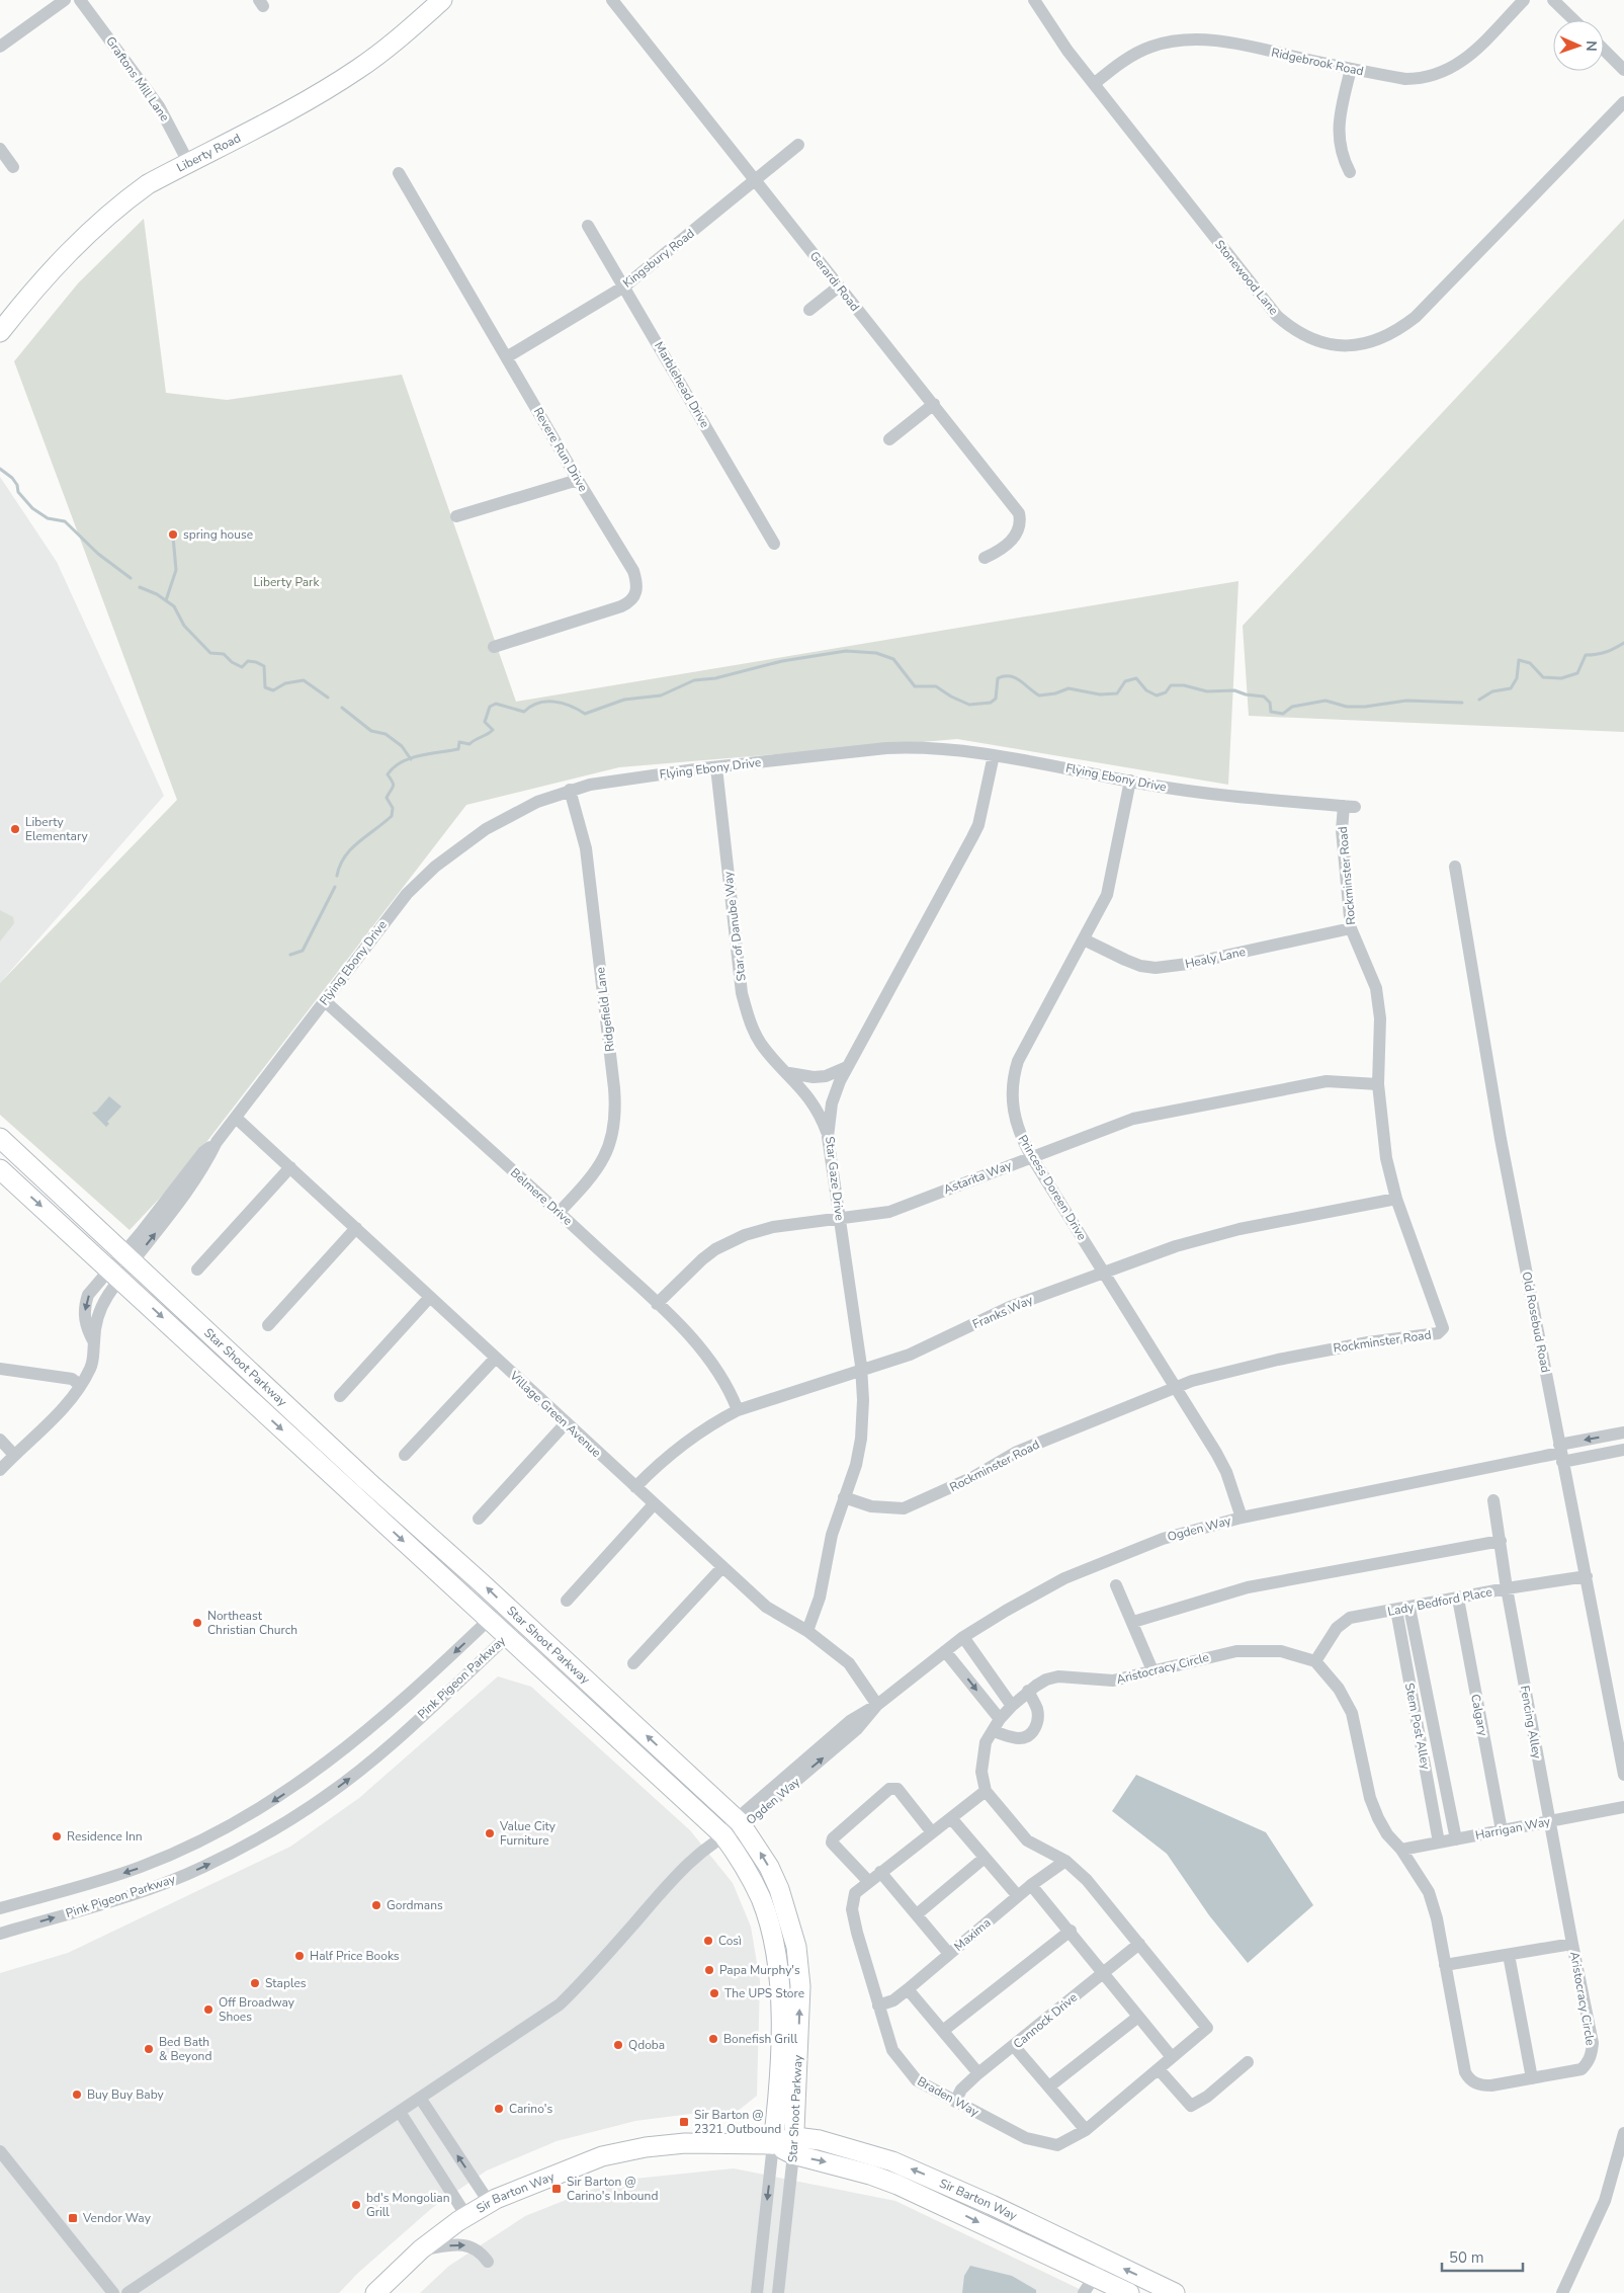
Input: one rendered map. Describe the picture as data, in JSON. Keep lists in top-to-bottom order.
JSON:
{
  "streets": {
    "street": [
      "Ridgebrook Road",
      "Graftons Mill Lane",
      "Liberty Road",
      "Kingsbury Road",
      "Stonewood Lane",
      "Gerardi Road",
      "Marblehead Drive",
      "Revere Run Drive",
      "Flying Ebony Drive",
      "Rockminster Road",
      "Star of Danube Way",
      "Healy Lane",
      "Ridgefield Lane",
      "Astarita Way",
      "Star Gaze Drive",
      "Princess Doreen Drive",
      "Belmere Drive",
      "Franks Way",
      "Old Rosebud Road",
      "Star Shoot Parkway",
      "Village Green Avenue",
      "Ogden Way",
      "Lady Bedford Place",
      "Aristocracy Circle",
      "Pink Pigeon Parkway",
      "Calgary",
      "Fencing Alley",
      "Stem Post Alley",
      "Harrigan Way",
      "Maxima",
      "Cannock Drive",
      "Braden Way",
      "Sir Barton Way"
    ]
  },
  "crossings": [
    ["Ridgebrook Road", "Stonewood Lane"],
    ["Graftons Mill Lane", "Liberty Road"],
    ["Kingsbury Road", "Gerardi Road"],
    ["Kingsbury Road", "Marblehead Drive"],
    ["Kingsbury Road", "Revere Run Drive"],
    ["Flying Ebony Drive", "Rockminster Road"],
    ["Flying Ebony Drive", "Star of Danube Way"],
    ["Flying Ebony Drive", "Ridgefield Lane"],
    ["Flying Ebony Drive", "Star Gaze Drive"],
    ["Flying Ebony Drive", "Princess Doreen Drive"],
    ["Flying Ebony Drive", "Belmere Drive"],
    ["Flying Ebony Drive", "Star Shoot Parkway"],
    ["Flying Ebony Drive", "Village Green Avenue"],
    ["Rockminster Road", "Healy Lane"],
    ["Rockminster Road", "Astarita Way"],
    ["Rockminster Road", "Star Gaze Drive"],
    ["Rockminster Road", "Princess Doreen Drive"],
    ["Rockminster Road", "Franks Way"],
    ["Star of Danube Way", "Star Gaze Drive"],
    ["Healy Lane", "Princess Doreen Drive"],
    ["Ridgefield Lane", "Belmere Drive"],
    ["Astarita Way", "Star Gaze Drive"],
    ["Astarita Way", "Princess Doreen Drive"],
    ["Astarita Way", "Belmere Drive"],
    ["Star Gaze Drive", "Franks Way"],
    ["Star Gaze Drive", "Village Green Avenue"],
    ["Princess Doreen Drive", "Franks Way"],
    ["Princess Doreen Drive", "Ogden Way"],
    ["Belmere Drive", "Franks Way"],
    ["Franks Way", "Village Green Avenue"],
    ["Old Rosebud Road", "Ogden Way"],
    ["Old Rosebud Road", "Lady Bedford Place"],
    ["Star Shoot Parkway", "Ogden Way"],
    ["Star Shoot Parkway", "Pink Pigeon Parkway"],
    ["Star Shoot Parkway", "Sir Barton Way"],
    ["Village Green Avenue", "Ogden Way"],
    ["Lady Bedford Place", "Aristocracy Circle"],
    ["Lady Bedford Place", "Calgary"],
    ["Lady Bedford Place", "Fencing Alley"],
    ["Lady Bedford Place", "Stem Post Alley"],
    ["Aristocracy Circle", "Fencing Alley"],
    ["Aristocracy Circle", "Harrigan Way"],
    ["Aristocracy Circle", "Braden Way"],
    ["Calgary", "Harrigan Way"],
    ["Fencing Alley", "Harrigan Way"],
    ["Stem Post Alley", "Harrigan Way"],
    ["Maxima", "Braden Way"],
    ["Cannock Drive", "Braden Way"]
  ],
  "parks": ["Liberty Park"],
  "places": {
    "other": [
      "spring house",
      "Liberty Elementary",
      "Northeast Christian Church",
      "Value City Furniture",
      "Residence Inn",
      "Gordmans",
      "Così",
      "Half Price Books",
      "Papa Murphy's",
      "Staples",
      "The UPS Store",
      "Off Broadway Shoes",
      "Bonefish Grill",
      "Qdoba",
      "Bed Bath & Beyond",
      "Buy Buy Baby",
      "Carino's",
      "bd's Mongolian Grill"
    ],
    "transit": ["Sir Barton @ 2321 Outbound", "Sir Barton @ Carino's Inbound", "Vendor Way"]
  },
  "scale_bar": "50 m",
  "north": "right"
}
